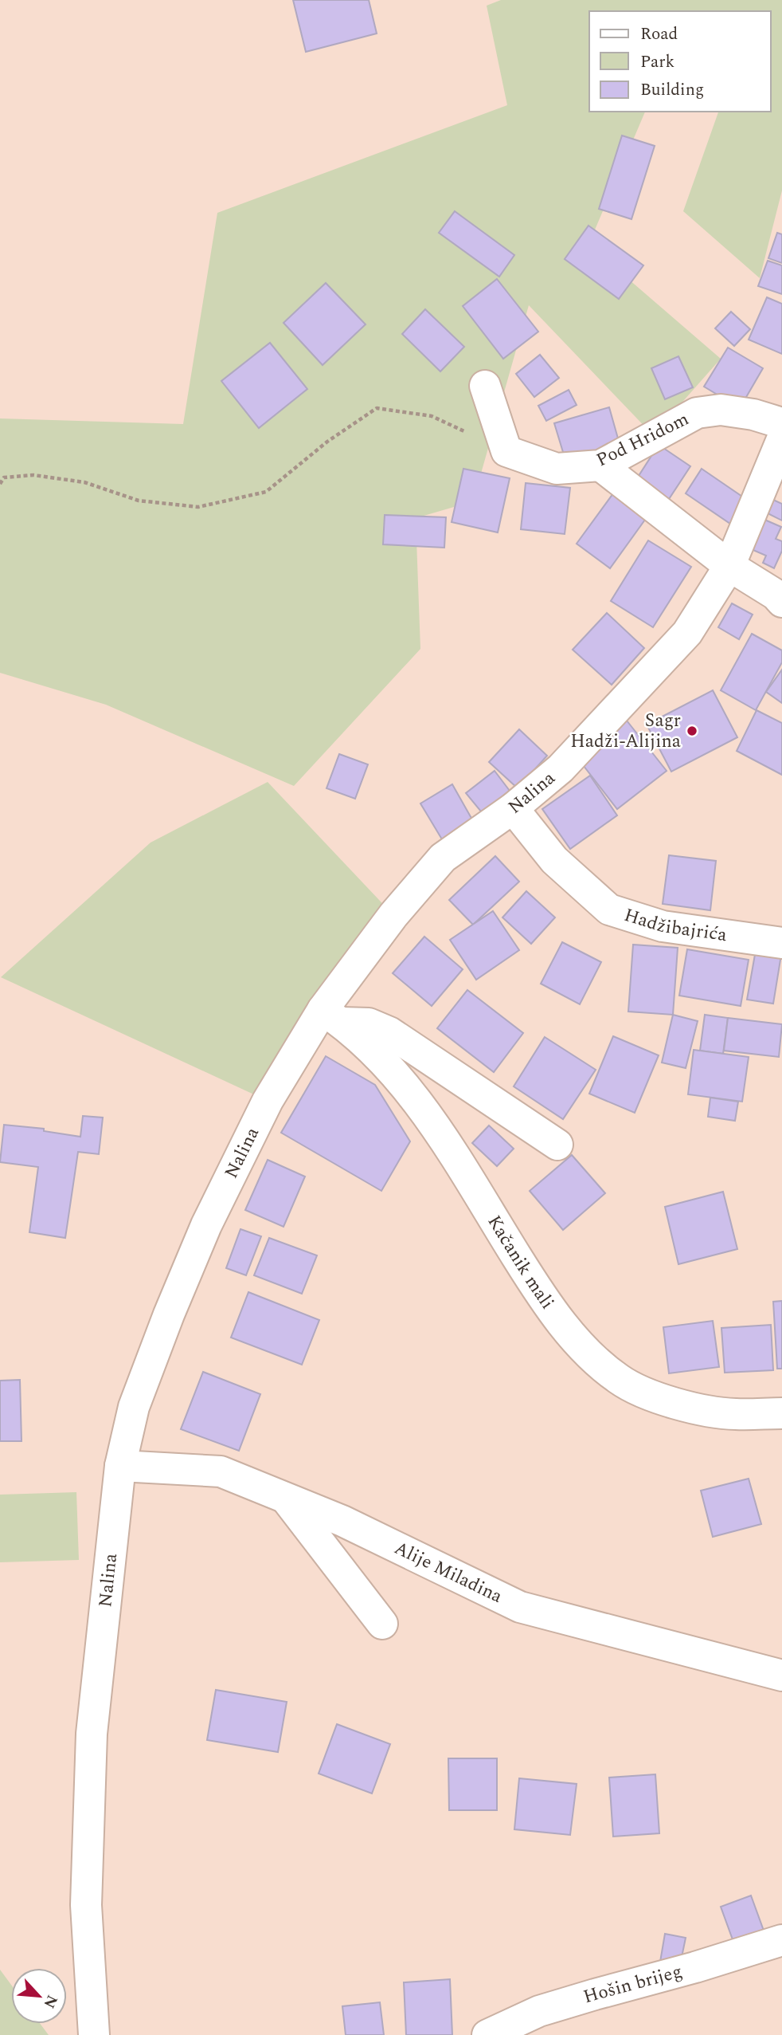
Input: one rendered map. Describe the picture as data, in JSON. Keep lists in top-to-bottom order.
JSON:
{
  "streets": {
    "street": [
      "Pod Hridom",
      "Nalina",
      "Hadžibajrića",
      "Kačanik mali",
      "Alije Miladina",
      "Hošin brijeg"
    ]
  },
  "crossings": [
    ["Nalina", "Hadžibajrića"],
    ["Nalina", "Kačanik mali"],
    ["Nalina", "Alije Miladina"]
  ],
  "places": ["Sagr Hadži-Alijina"],
  "legend": ["Road", "Park", "Building"],
  "north": "bottom right"
}
